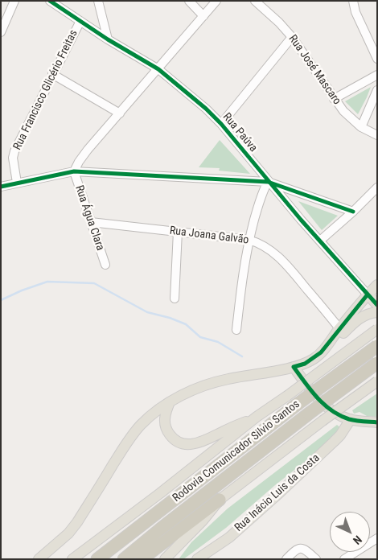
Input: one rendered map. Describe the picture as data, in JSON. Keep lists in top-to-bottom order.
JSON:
{
  "streets": {
    "highway": ["Rodovia Comunicador Silvio Santos"],
    "main road": ["Rua Inácio Luis da Costa"],
    "street": [
      "Rua José Mascaro",
      "Rua Francisco Glicério Freitas",
      "Rua Paúva",
      "Rua Água Clara",
      "Rua Joana Galvão"
    ]
  },
  "crossings": [
    ["Rua Francisco Glicério Freitas", "Rua Paúva"],
    ["Rua Água Clara", "Rua Joana Galvão"]
  ],
  "north": "bottom right"
}
